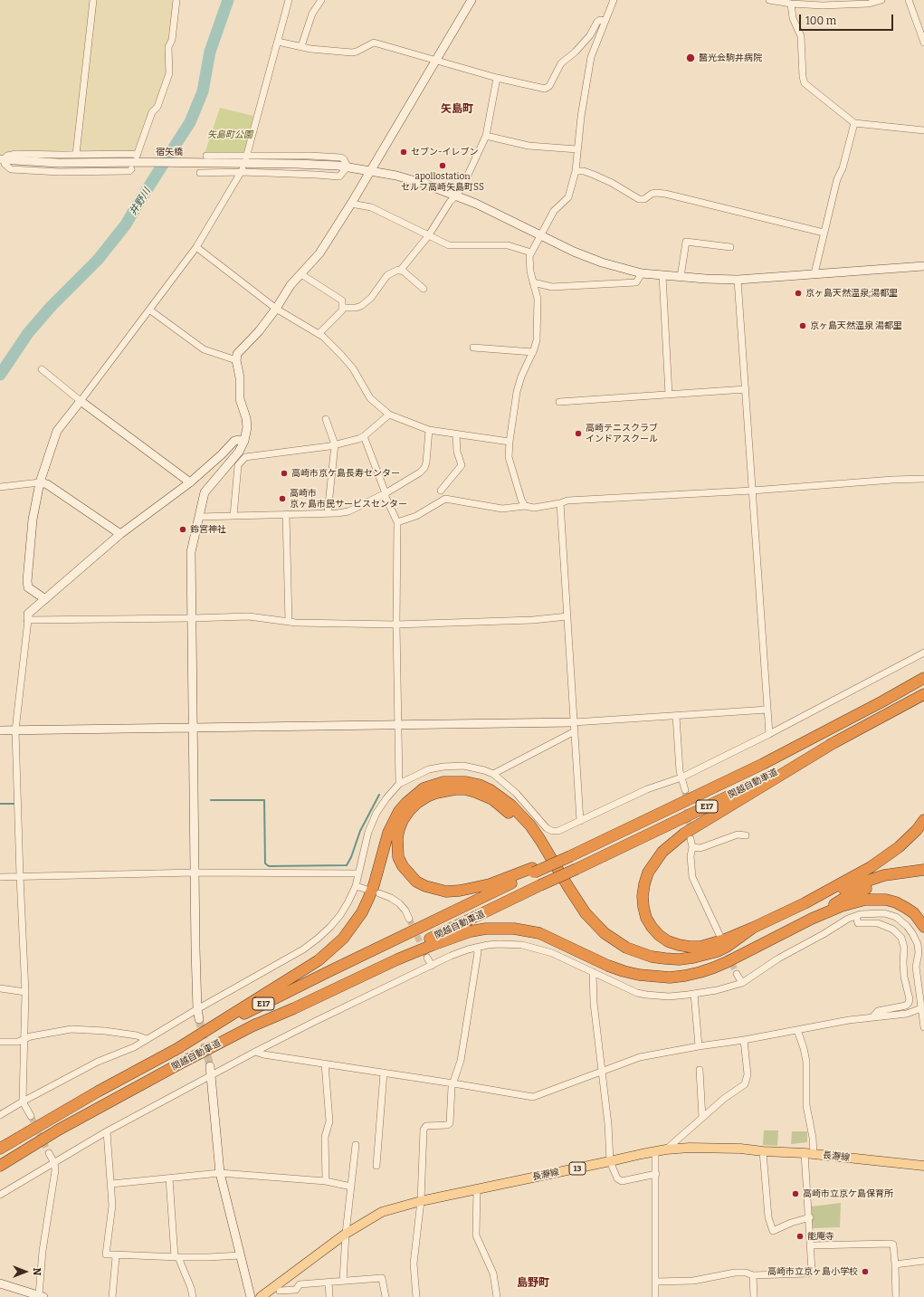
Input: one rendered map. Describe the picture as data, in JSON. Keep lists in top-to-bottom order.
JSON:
{
  "streets": {
    "highway": ["関越自動車道", "E17"],
    "main road": ["長瀞線", "13"],
    "street": ["宿矢橋"]
  },
  "districts": ["矢島町", "島野町"],
  "water": ["井野川"],
  "parks": ["矢島町公園"],
  "places": [
    "醫光会駒井病院",
    "セブン-イレブン",
    "apollostation セルフ高崎矢島町SS",
    "京ヶ島天然温泉;湯都里",
    "京ヶ島天然温泉 湯都里",
    "高崎テニスクラブ インドアスクール",
    "高崎市京ケ島長寿センター",
    "高崎市 京ヶ島市民サービスセンター",
    "鈴宮神社",
    "高崎市立京ケ島保育所",
    "能庵寺",
    "高崎市立京ヶ島小学校"
  ],
  "scale_bar": "100 m",
  "north": "right"
}
